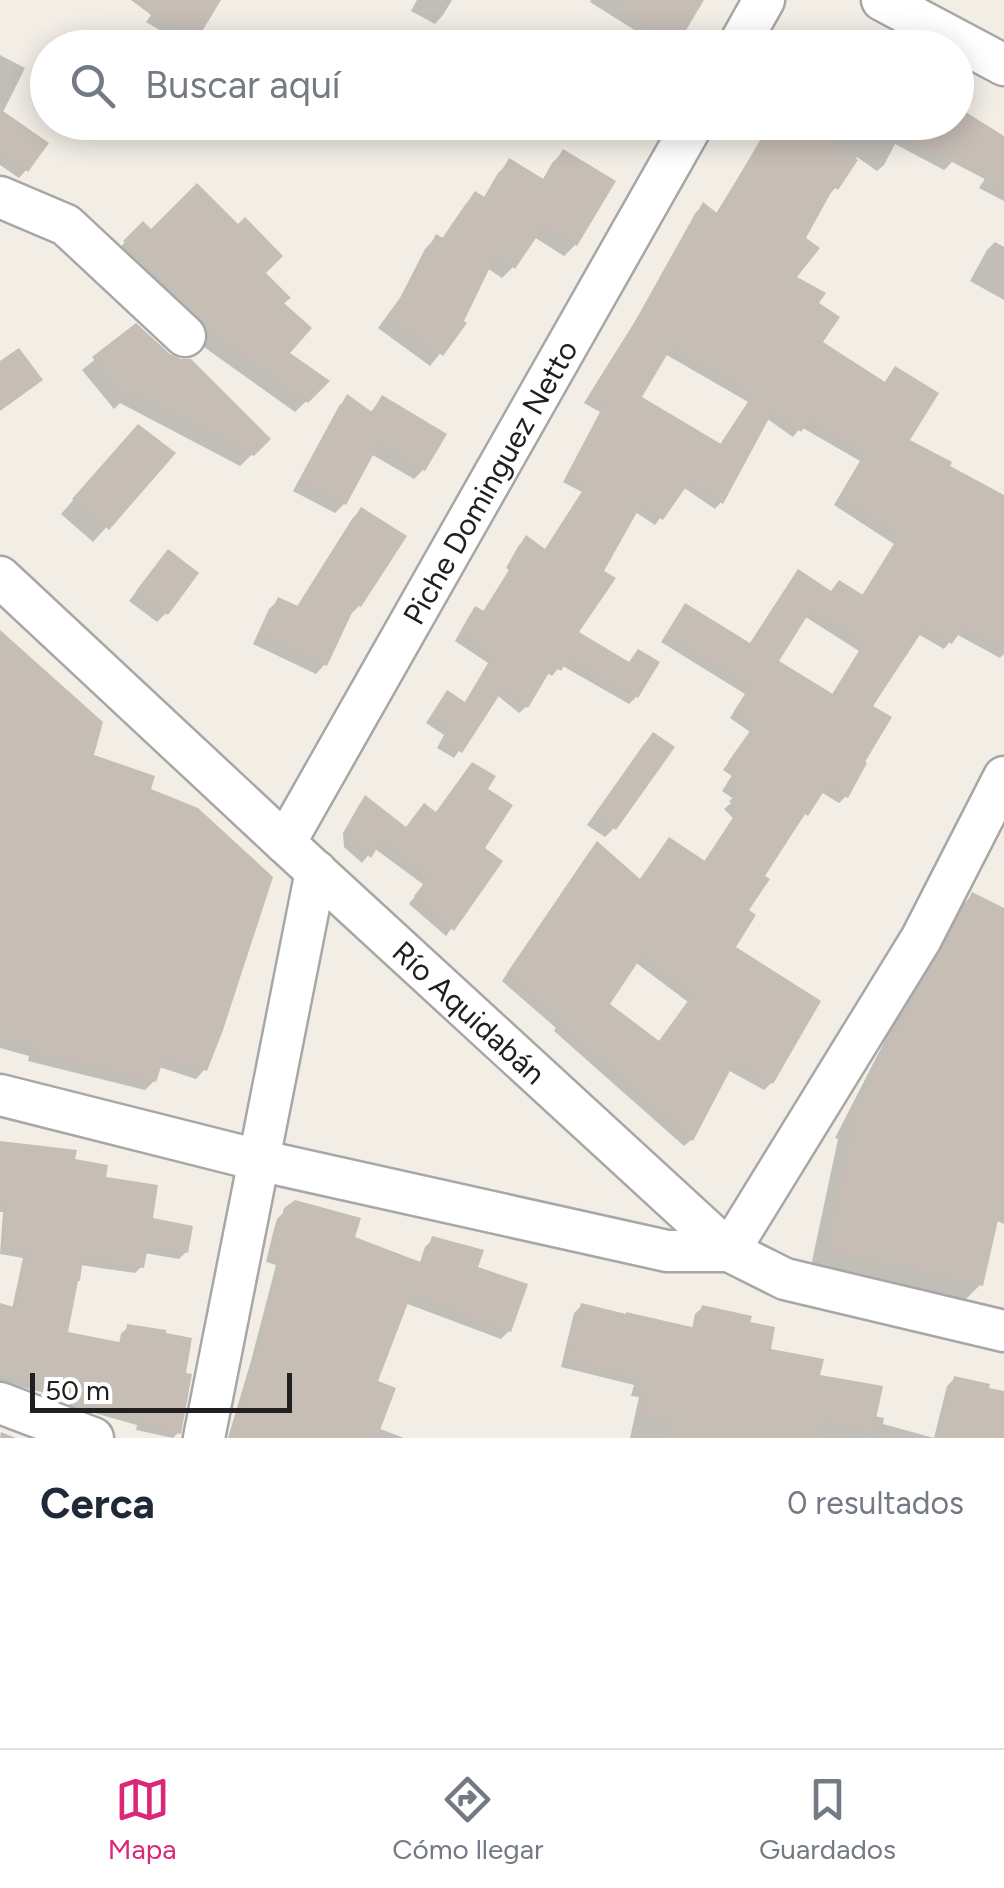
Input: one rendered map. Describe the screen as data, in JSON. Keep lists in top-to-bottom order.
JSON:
{
  "streets": {
    "street": ["Piche Dominguez Netto", "Río Aquidabán"]
  },
  "crossings": [
    ["Piche Dominguez Netto", "Río Aquidabán"]
  ],
  "scale_bar": "50 m",
  "page": {
    "search": "Buscar aquí",
    "scale": "50 m",
    "heading": ["Cerca", "0 resultados"],
    "nav": ["Mapa", "Cómo llegar", "Guardados"]
  }
}
